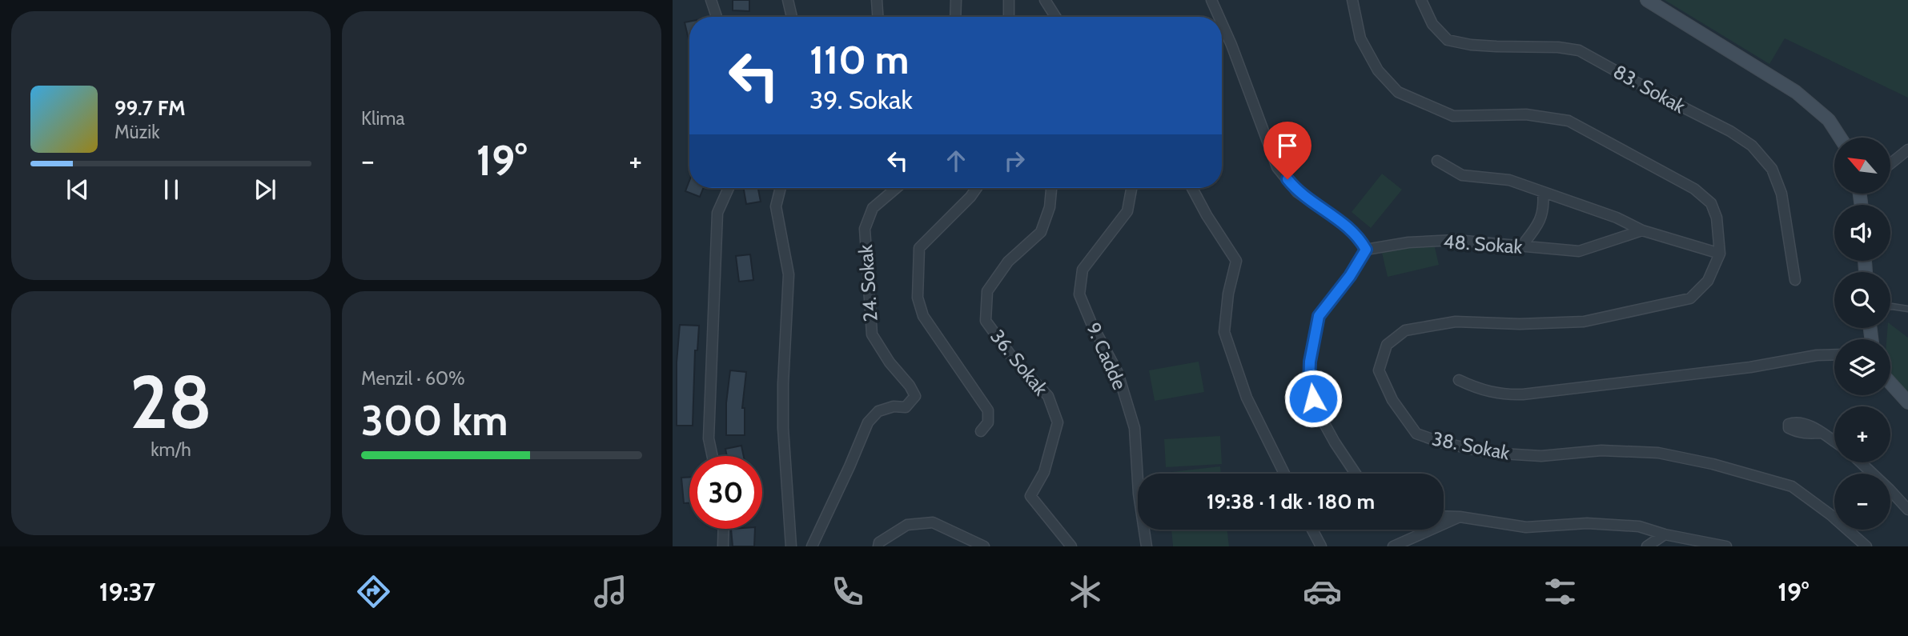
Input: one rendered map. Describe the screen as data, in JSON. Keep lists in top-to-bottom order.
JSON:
{
  "streets": {
    "street": [
      "83. Sokak",
      "48. Sokak",
      "24. Sokak",
      "9. Cadde",
      "36. Sokak",
      "38. Sokak"
    ]
  },
  "north": "top left",
  "page": {
    "tile": [
      "Klima",
      ["28", "km/h"],
      ["Menzil · 60%", "300 km"]
    ],
    "turn": ["110 m", "39. Sokak"],
    "song": ["99.7 FM", "Müzik"],
    "heat": ["−", "19°", "+"],
    "map_buttons": ["+", "−"],
    "limit": "30",
    "trip": "19:38 · 1 dk · 180 m",
    "tabs": ["19:37", "19°"]
  }
}
